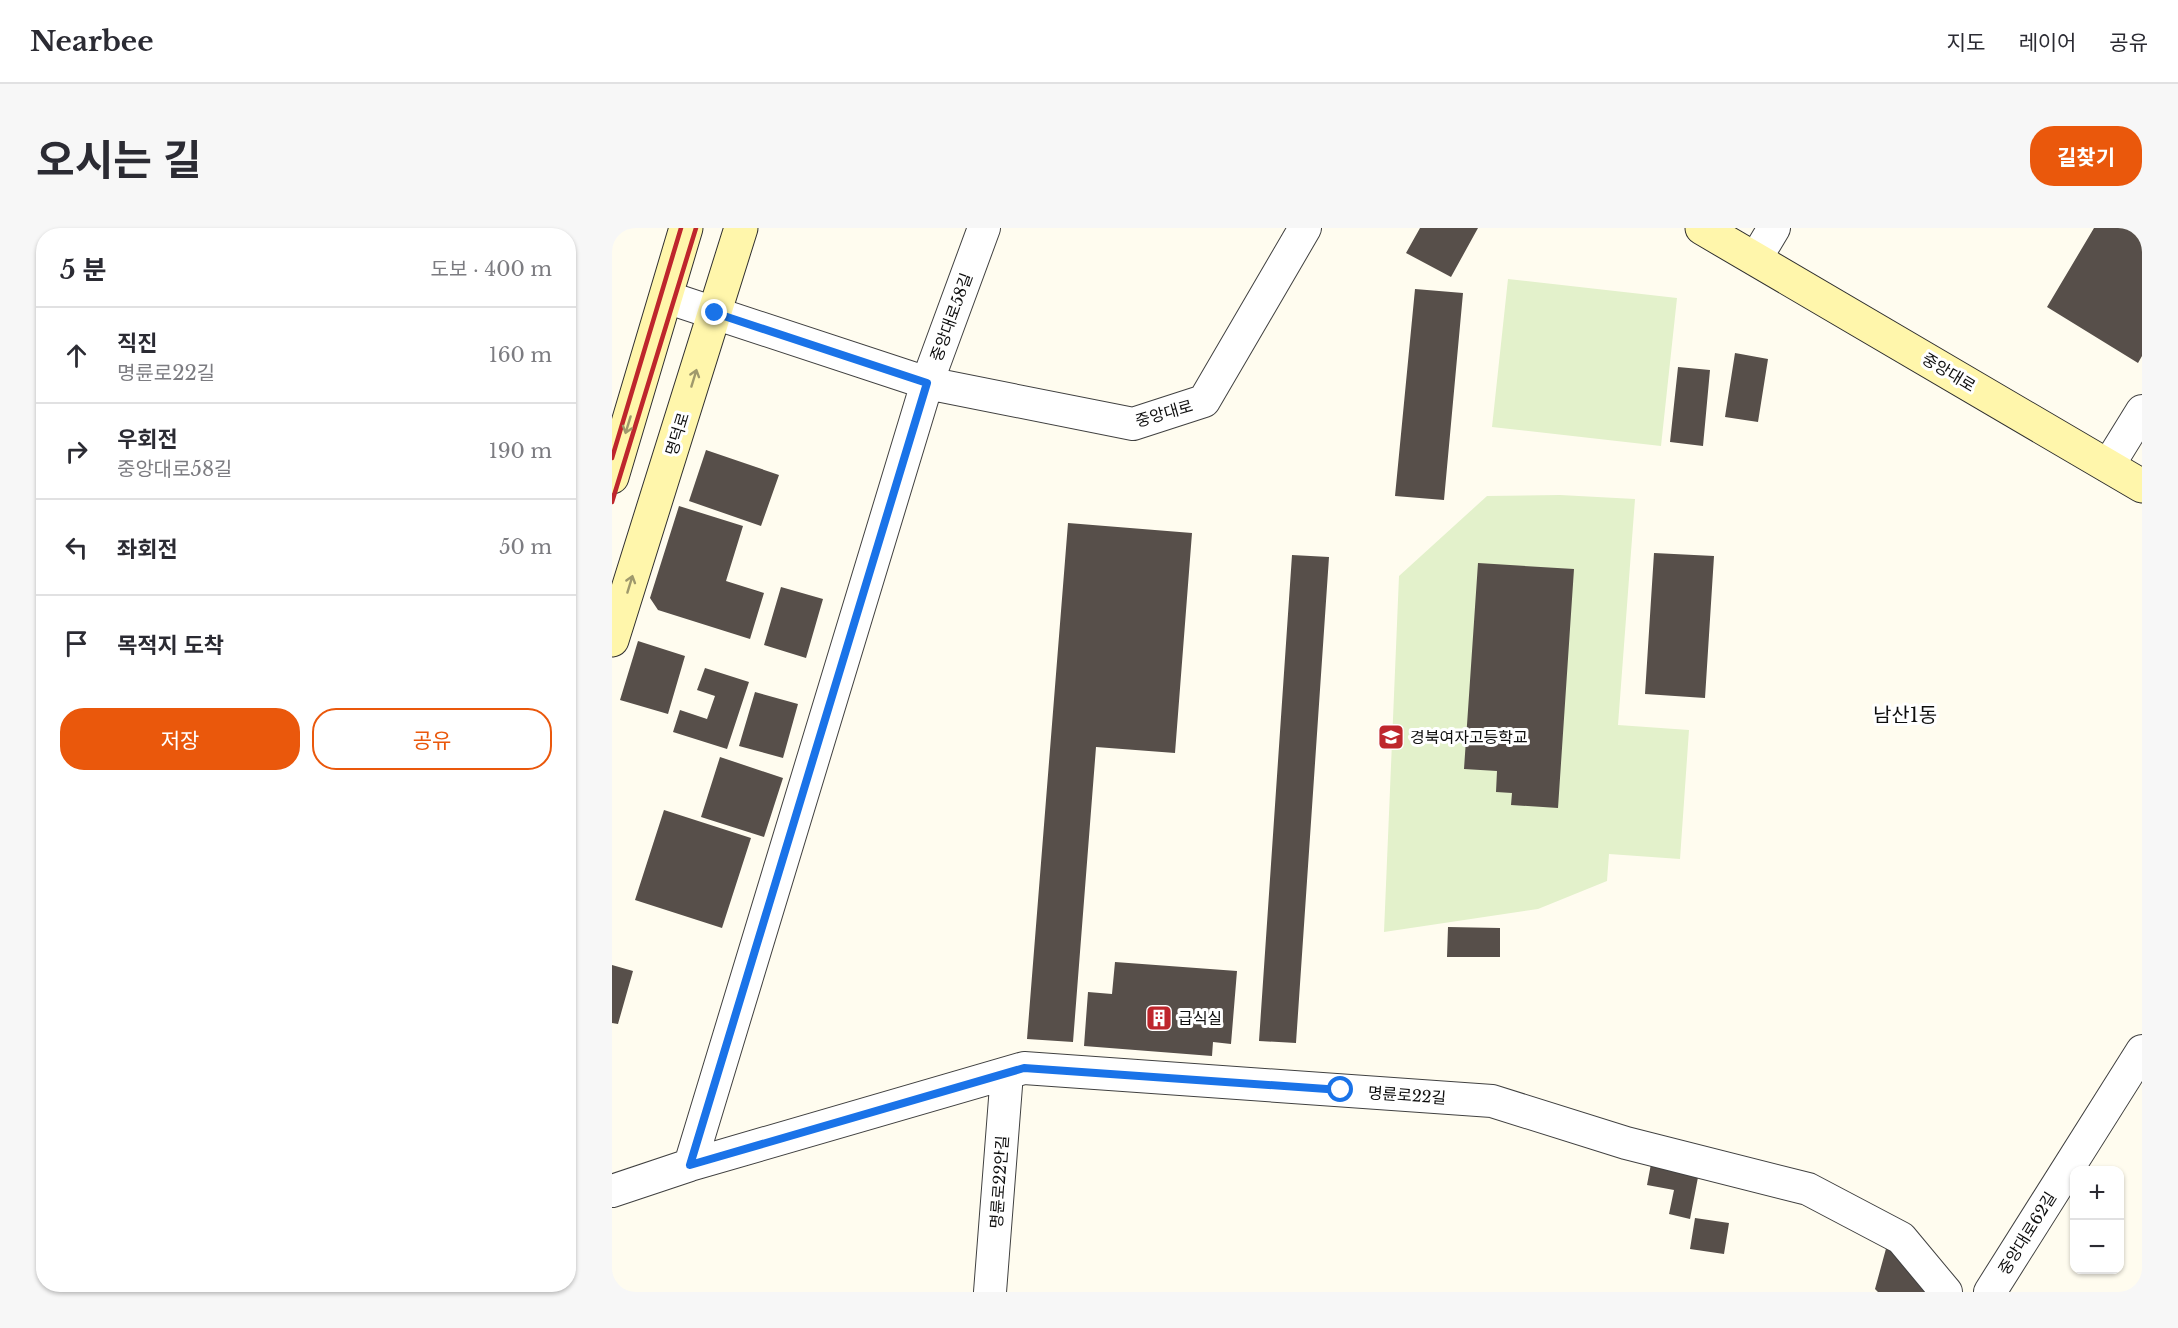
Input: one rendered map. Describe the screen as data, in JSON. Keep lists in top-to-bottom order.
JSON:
{
  "streets": {
    "main road": ["중앙대로", "명덕로"],
    "street": [
      "중앙대로58길",
      "명륜로22길",
      "명륜로22안길",
      "중앙대로62길"
    ]
  },
  "crossings": [
    ["중앙대로58길", "중앙대로"],
    ["중앙대로58길", "명륜로22길"],
    ["중앙대로", "명덕로"],
    ["명륜로22길", "명륜로22안길"]
  ],
  "districts": ["남산1동"],
  "places": {
    "school or university": ["경북여자고등학교"],
    "building": ["급식실"]
  },
  "page": {
    "header": "Nearbee",
    "nav": ["지도", "레이어", "공유"],
    "title": "오시는 길",
    "buttons": [
      "길찾기",
      ["저장", "공유"]
    ],
    "heading": ["5 분", "도보 · 400 m"],
    "list": [
      ["직진", "명륜로22길", "160 m"],
      ["우회전", "중앙대로58길", "190 m"],
      ["좌회전", "50 m"],
      "목적지 도착"
    ],
    "map_buttons": ["+", "−"]
  }
}
